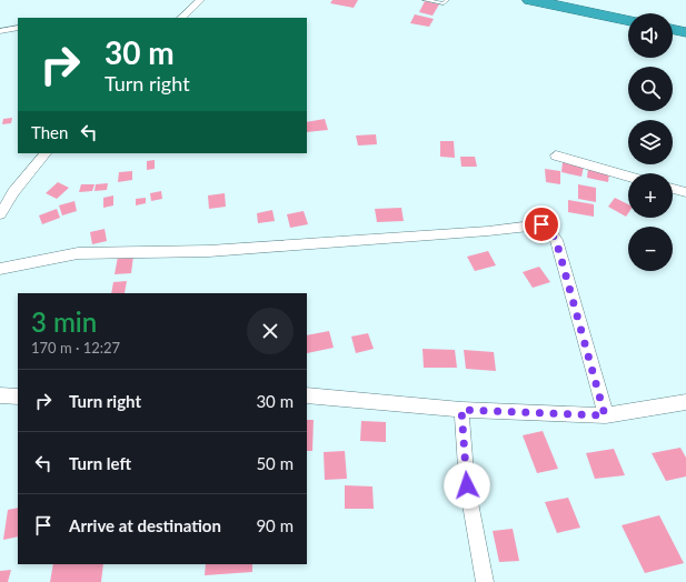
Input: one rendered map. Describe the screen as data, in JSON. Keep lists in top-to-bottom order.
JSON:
{
  "page": {
    "map_buttons": ["+", "−"],
    "turn": ["30 m", "Turn right"],
    "then": "Then",
    "heading": ["3 min", "170 m · 12:27"],
    "list": [
      {
        "name": "Turn right",
        "value": "30 m"
      },
      {
        "name": "Turn left",
        "value": "50 m"
      },
      {
        "name": "Arrive at destination",
        "value": "90 m"
      }
    ]
  }
}
